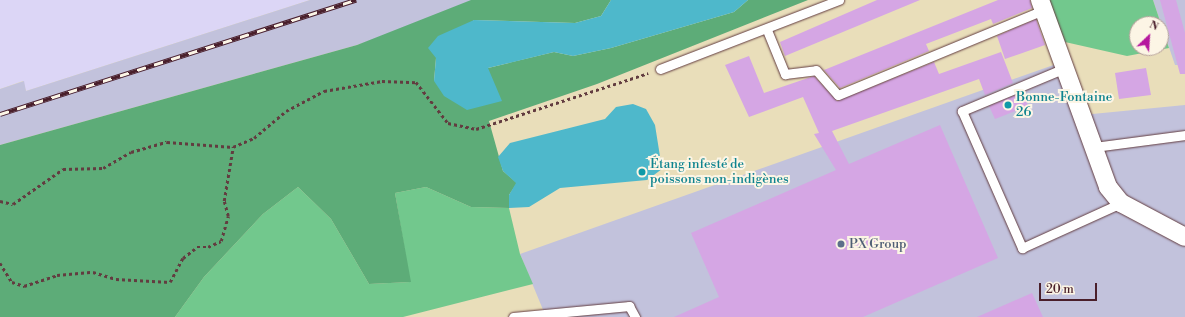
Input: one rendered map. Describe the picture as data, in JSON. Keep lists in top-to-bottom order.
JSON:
{
  "places": ["Bonne-Fontaine 26", "Étang infesté de poissons non-indigènes", "PX Group"],
  "scale_bar": "20 m",
  "north": "top right"
}
